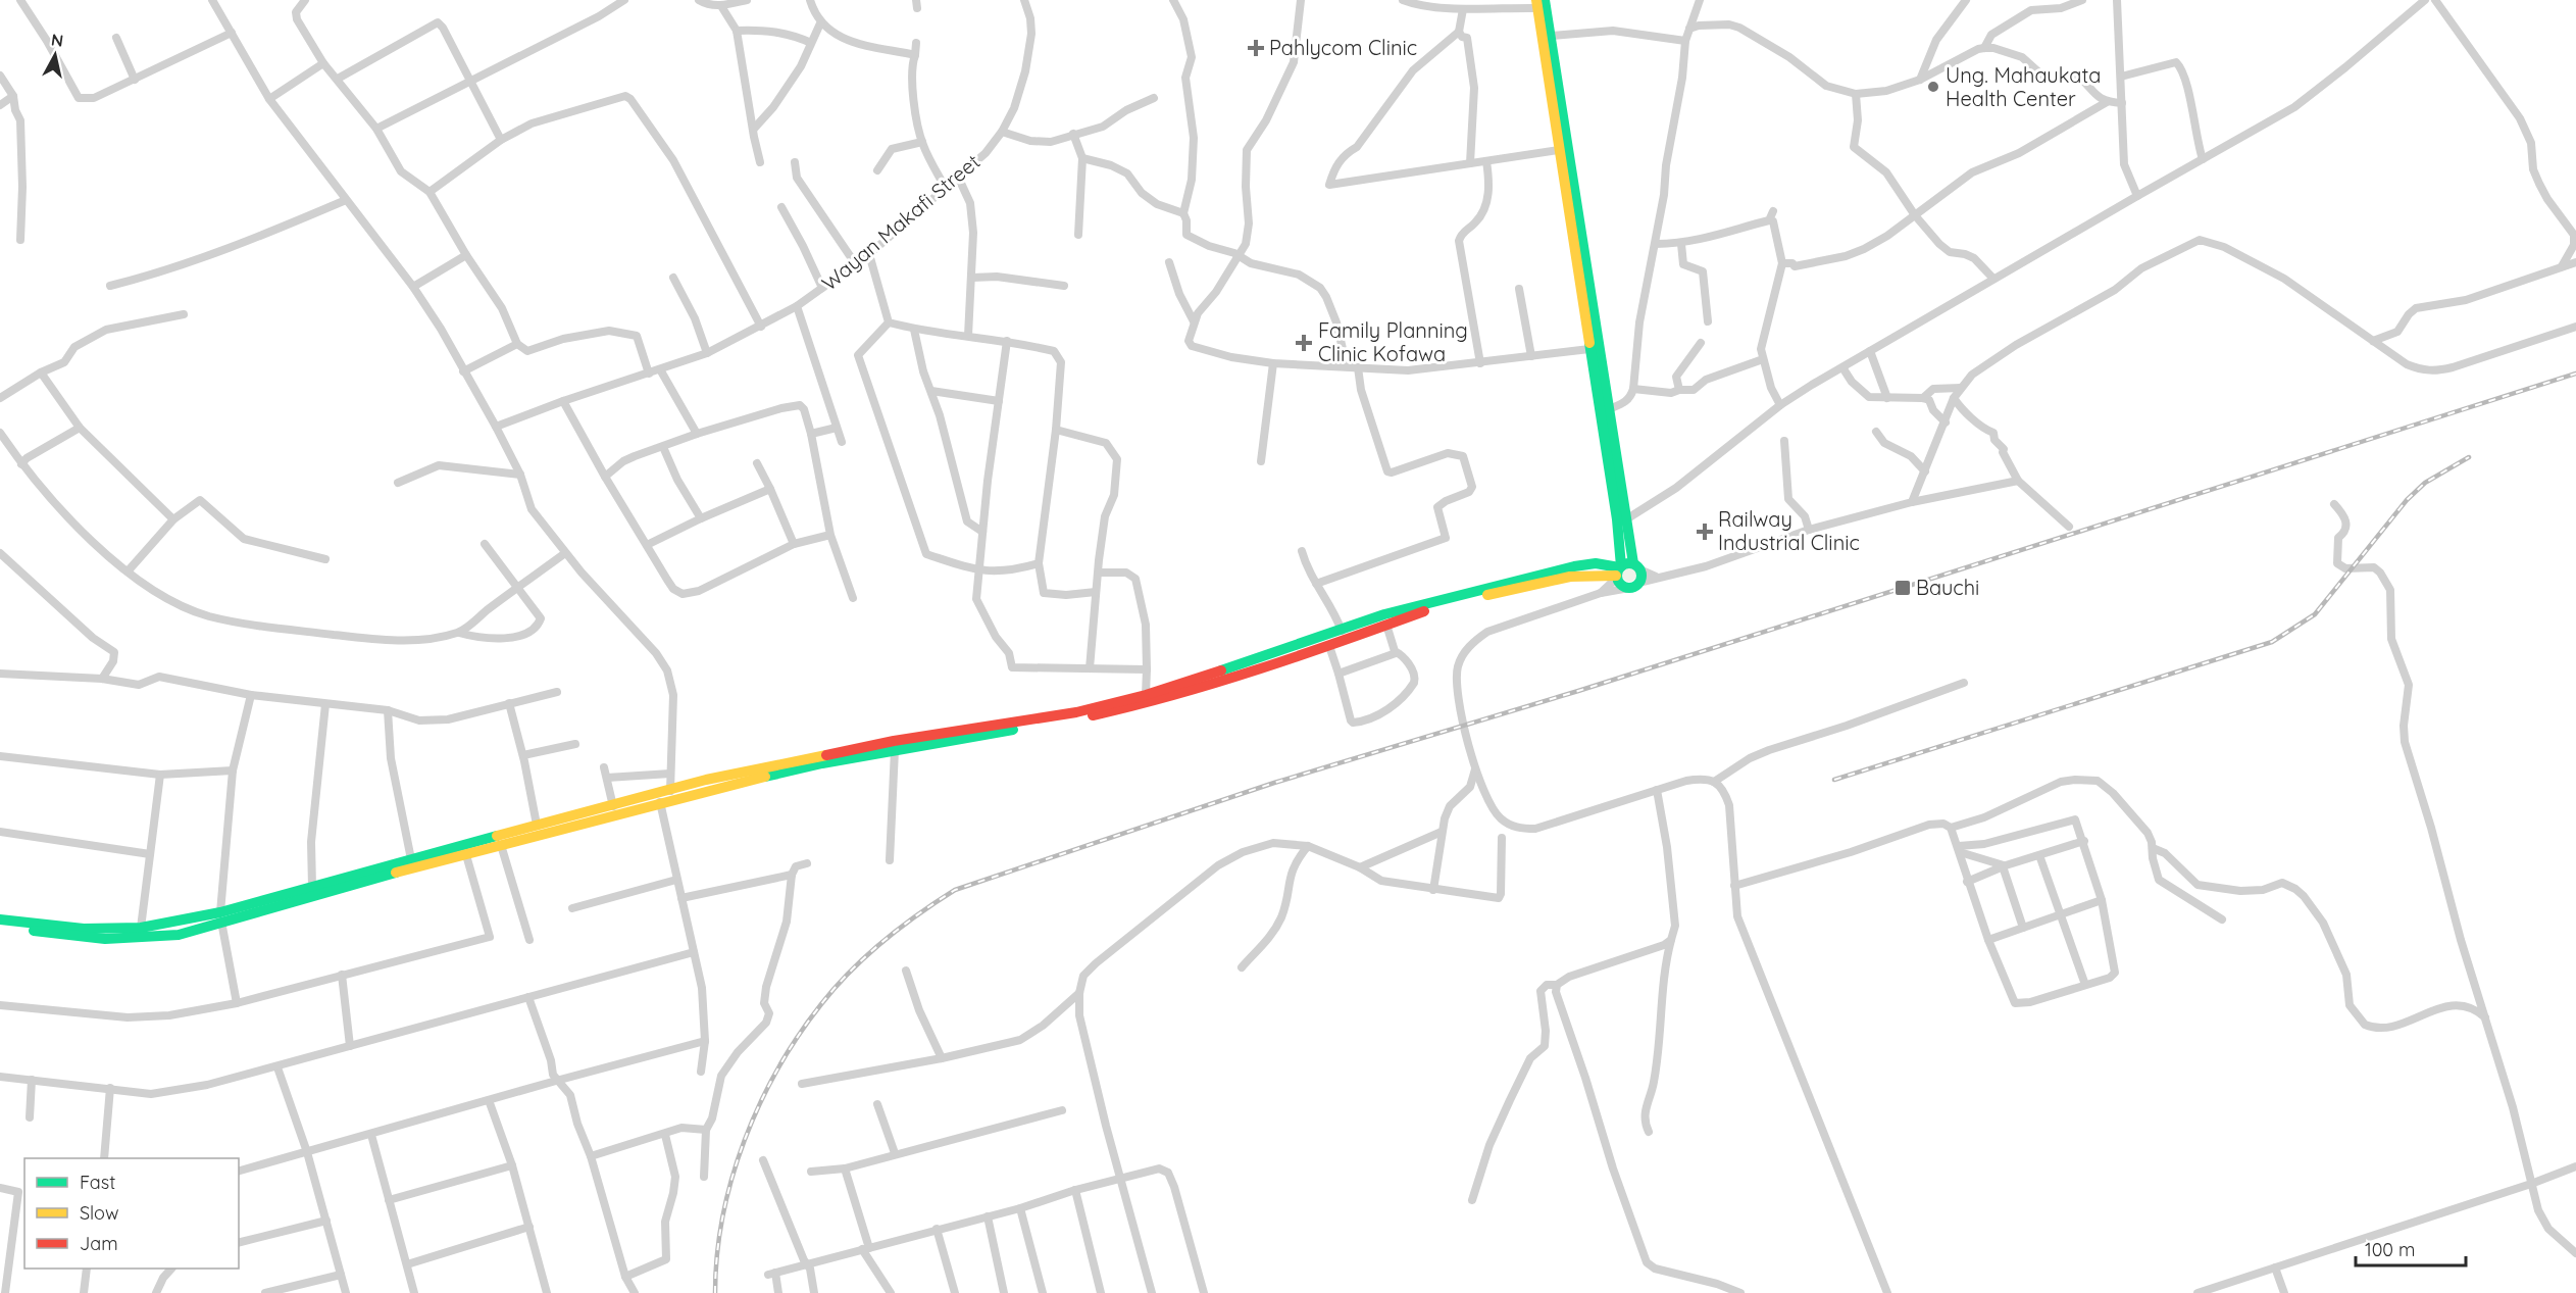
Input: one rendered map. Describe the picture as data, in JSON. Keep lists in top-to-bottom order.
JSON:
{
  "streets": {
    "street": ["Wayan Makafi Street"]
  },
  "places": {
    "health": ["Pahlycom Clinic", "Family Planning Clinic Kofawa", "Railway Industrial Clinic"],
    "other": ["Ung. Mahaukata Health Center"],
    "transit": ["Bauchi"]
  },
  "legend": ["Fast", "Slow", "Jam"],
  "scale_bar": "100 m",
  "north": "top"
}
